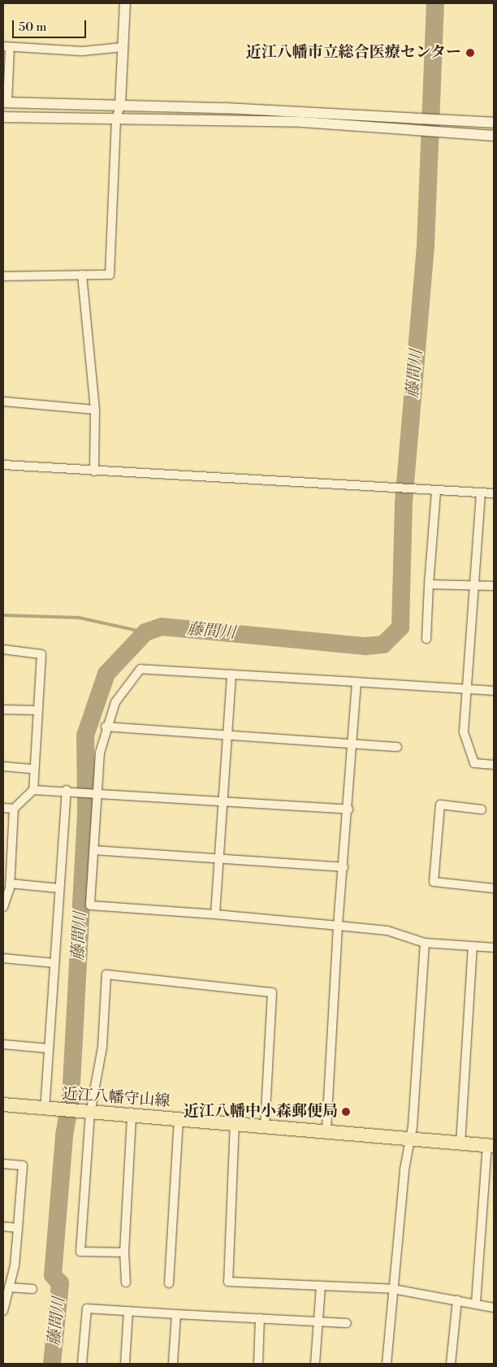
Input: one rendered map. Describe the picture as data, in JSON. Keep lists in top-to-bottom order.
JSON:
{
  "streets": {
    "main road": ["近江八幡守山線"]
  },
  "water": ["藤間川"],
  "places": ["近江八幡市立総合医療センター", "近江八幡中小森郵便局"],
  "scale_bar": "50 m"
}
